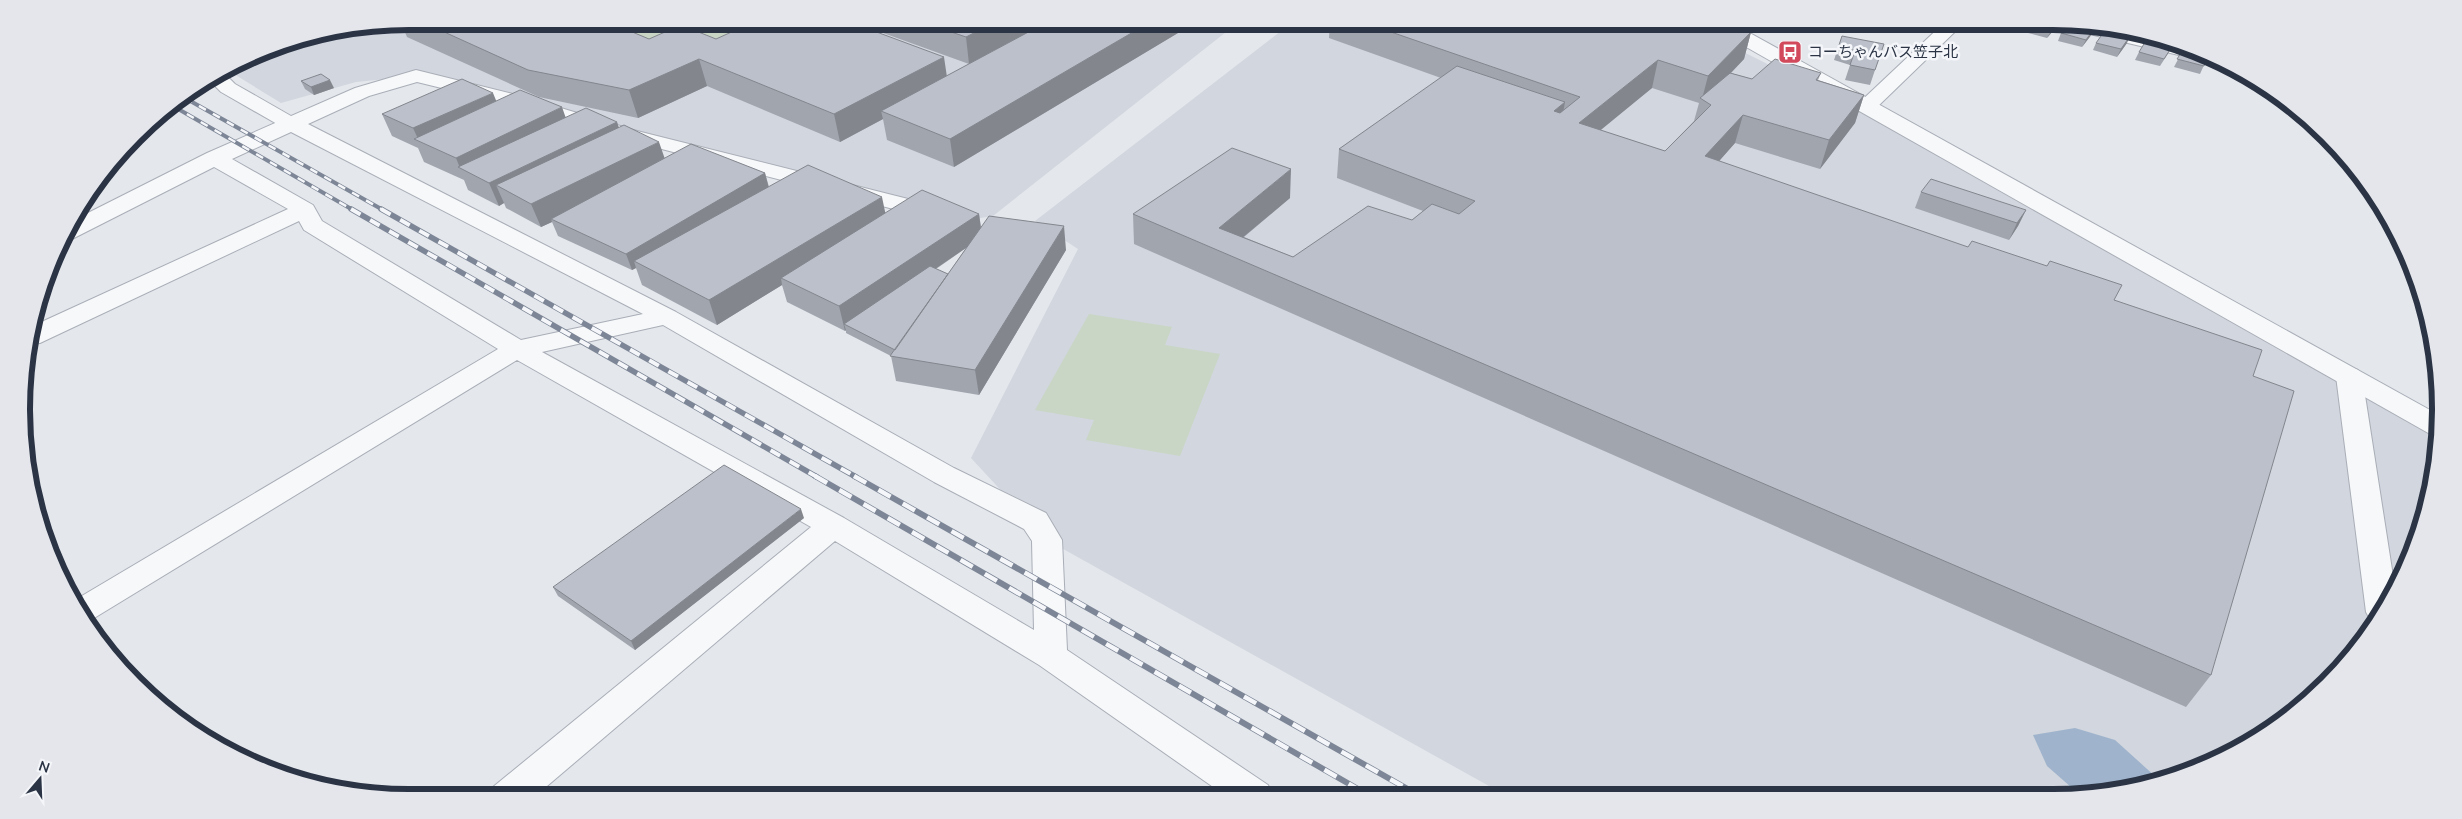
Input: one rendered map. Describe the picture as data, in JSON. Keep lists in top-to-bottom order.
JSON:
{
  "places": {
    "bus stop": ["コーちゃんバス笠子北"]
  },
  "north": "top"
}
